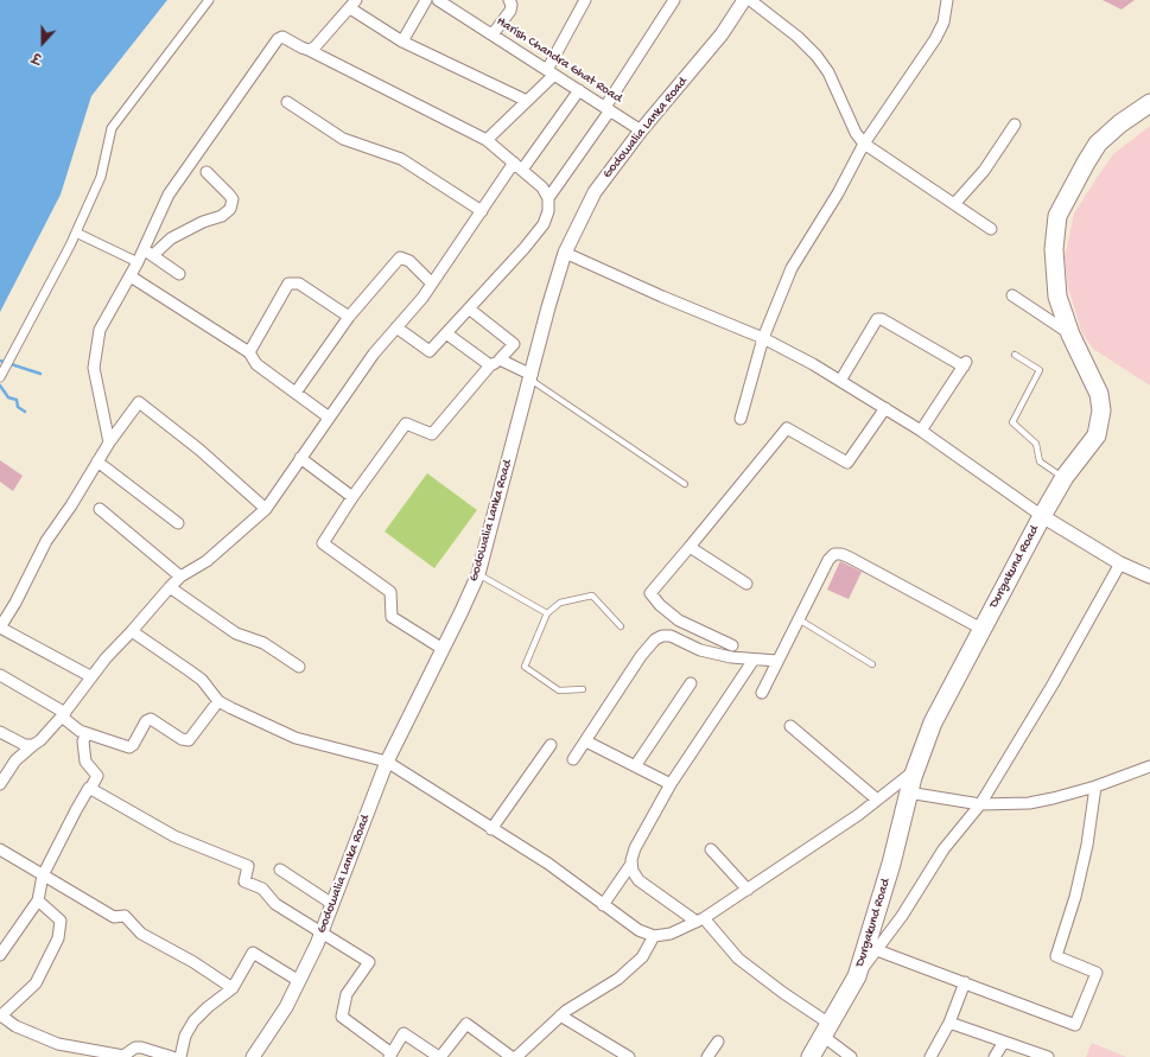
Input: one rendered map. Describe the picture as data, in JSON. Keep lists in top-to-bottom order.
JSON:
{
  "streets": {
    "main road": ["Durgakund Road"],
    "street": ["Harish Chandra Ghat Road", "Godowalia Lanka Road"]
  },
  "crossings": [
    ["Harish Chandra Ghat Road", "Godowalia Lanka Road"]
  ],
  "north": "bottom"
}
